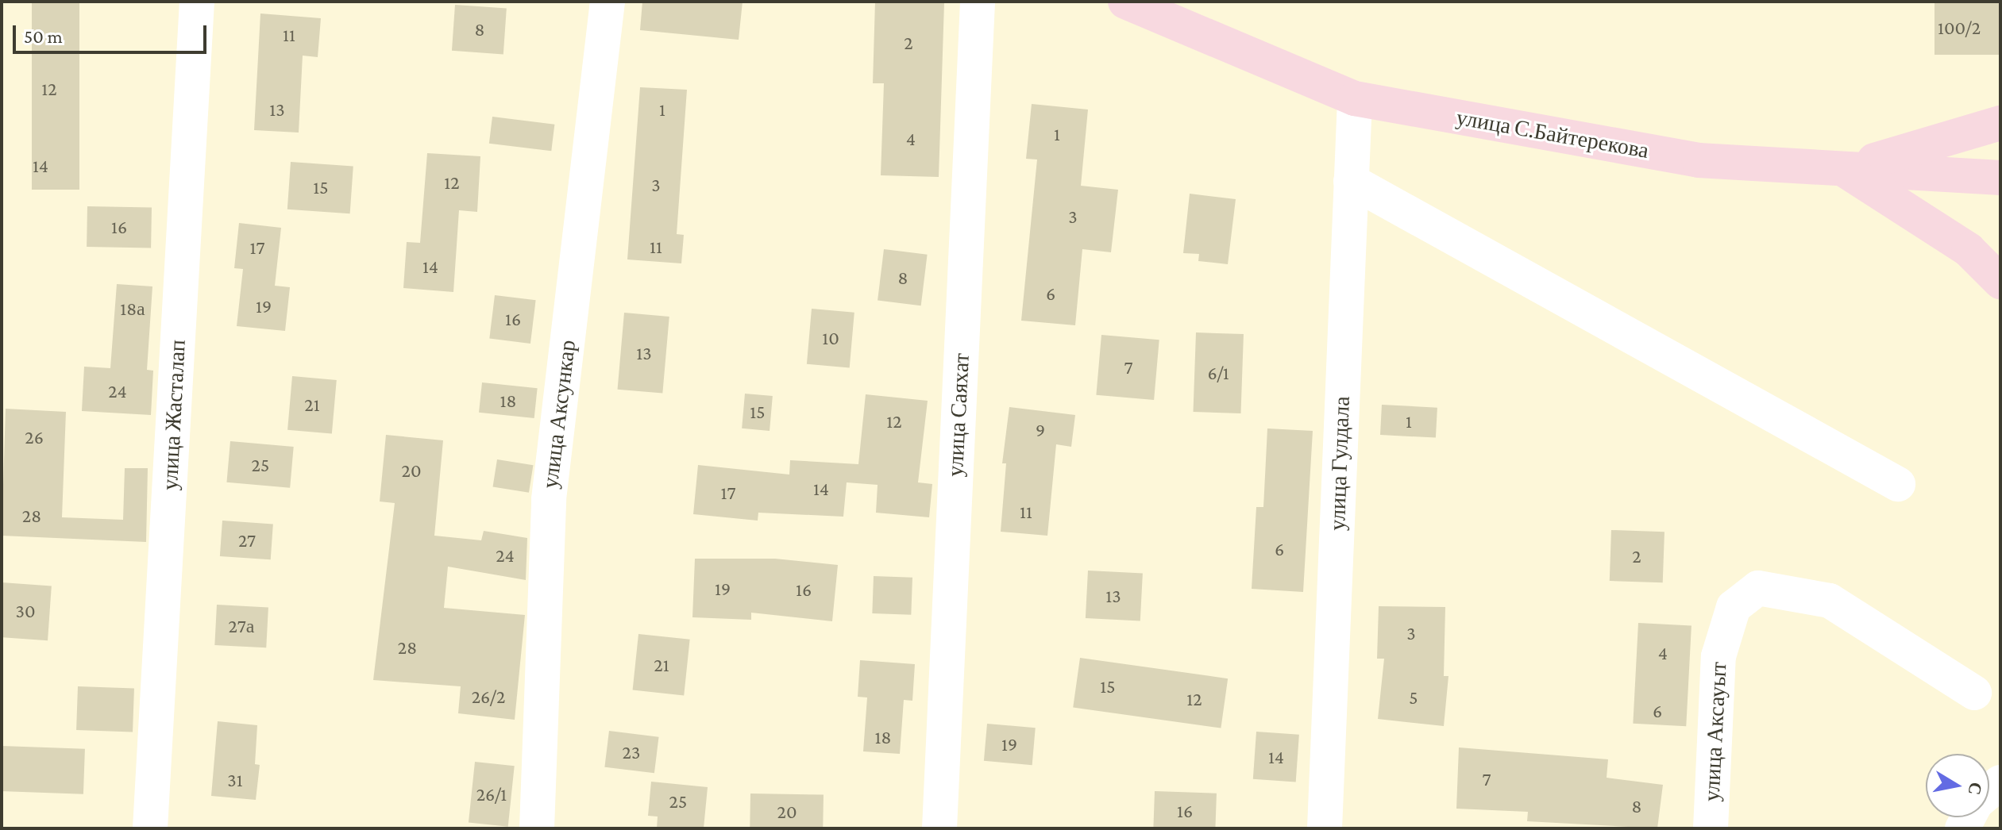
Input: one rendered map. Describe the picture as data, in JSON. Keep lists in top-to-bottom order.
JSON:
{
  "streets": {
    "main road": ["улица С.Байтерекова"],
    "street": [
      "улица Аксункар",
      "улица Жасталап",
      "улица Саяхат",
      "улица Гулдала",
      "улица Аксауыт"
    ]
  },
  "crossings": [
    ["улица С.Байтерекова", "улица Гулдала"]
  ],
  "house_numbers": [
    "100/2",
    "8",
    "11",
    "2",
    "12",
    "13",
    "1",
    "1",
    "4",
    "14",
    "12",
    "3",
    "15",
    "3",
    "16",
    "11",
    "17",
    "14",
    "8",
    "6",
    "19",
    "18а",
    "16",
    "10",
    "13",
    "7",
    "6/1",
    "24",
    "18",
    "21",
    "15",
    "12",
    "1",
    "9",
    "26",
    "25",
    "20",
    "14",
    "17",
    "11",
    "28",
    "27",
    "6",
    "24",
    "2",
    "19",
    "16",
    "13",
    "30",
    "27а",
    "3",
    "28",
    "4",
    "21",
    "15",
    "26/2",
    "5",
    "12",
    "6",
    "18",
    "19",
    "23",
    "14",
    "7",
    "31",
    "26/1",
    "25",
    "8",
    "16",
    "20"
  ],
  "scale_bar": "50 m",
  "north": "right"
}
